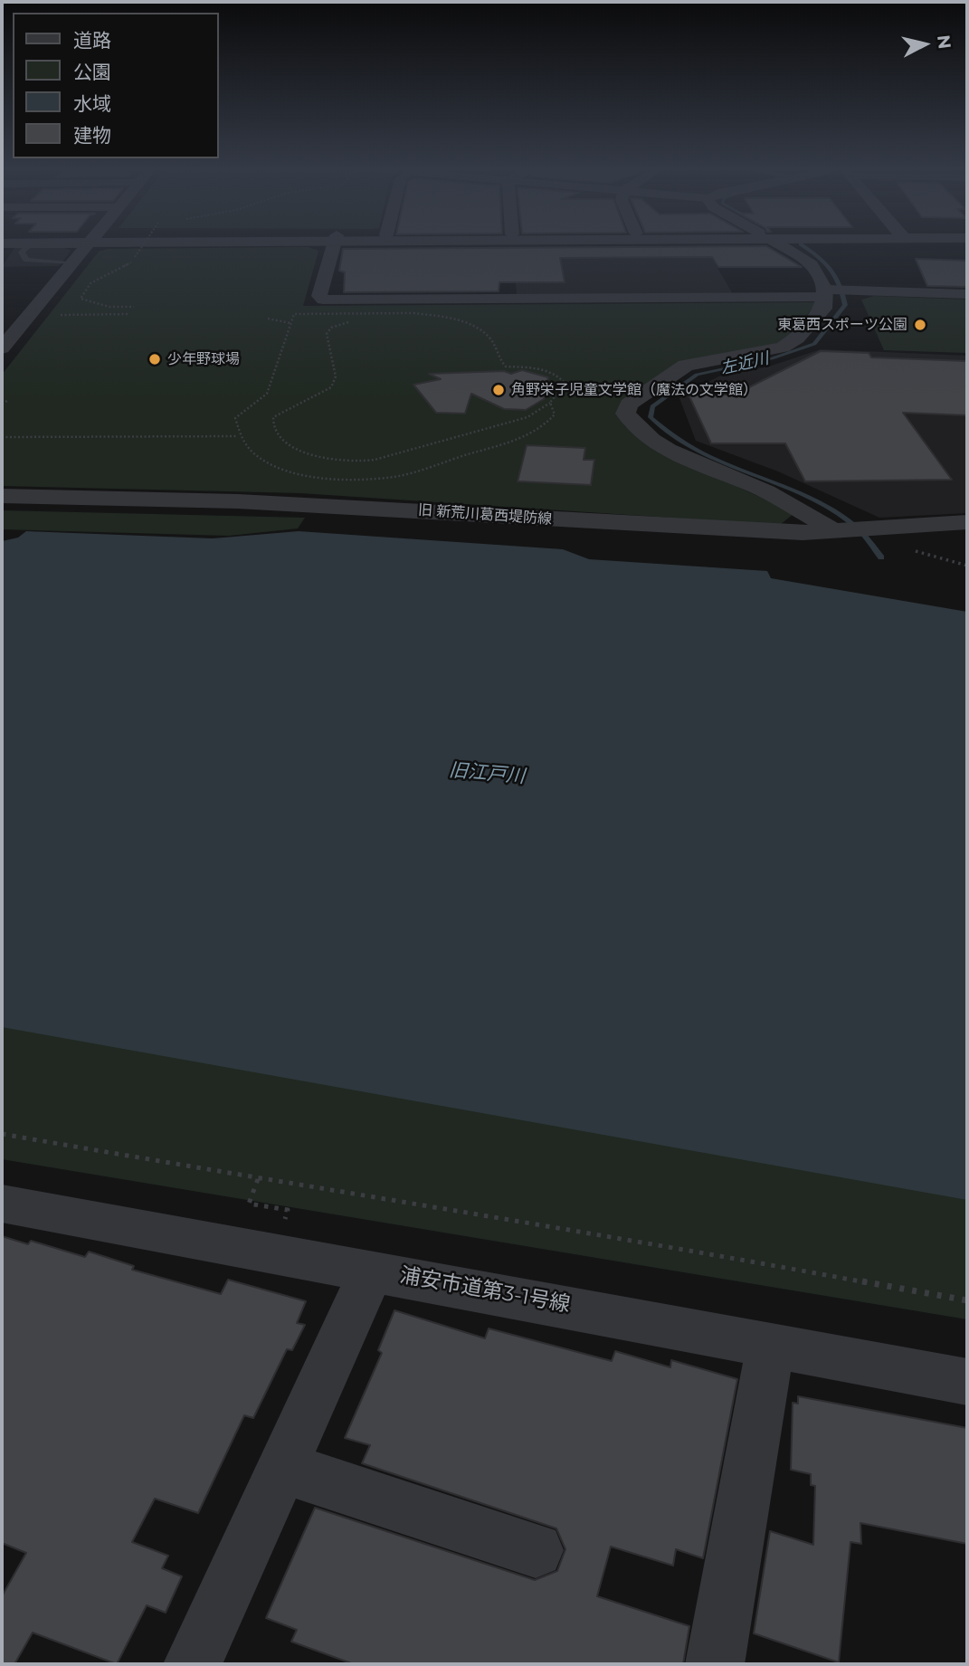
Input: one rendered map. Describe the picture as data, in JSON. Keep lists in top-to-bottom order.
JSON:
{
  "streets": {
    "street": ["旧 新荒川葛西堤防線", "浦安市道第3-1号線"]
  },
  "water": ["左近川", "旧江戸川"],
  "places": ["東葛西スポーツ公園", "少年野球場", "角野栄子児童文学館（魔法の文学館）"],
  "legend": [
    "道路",
    "公園",
    "水域",
    "建物"
  ],
  "north": "right"
}
